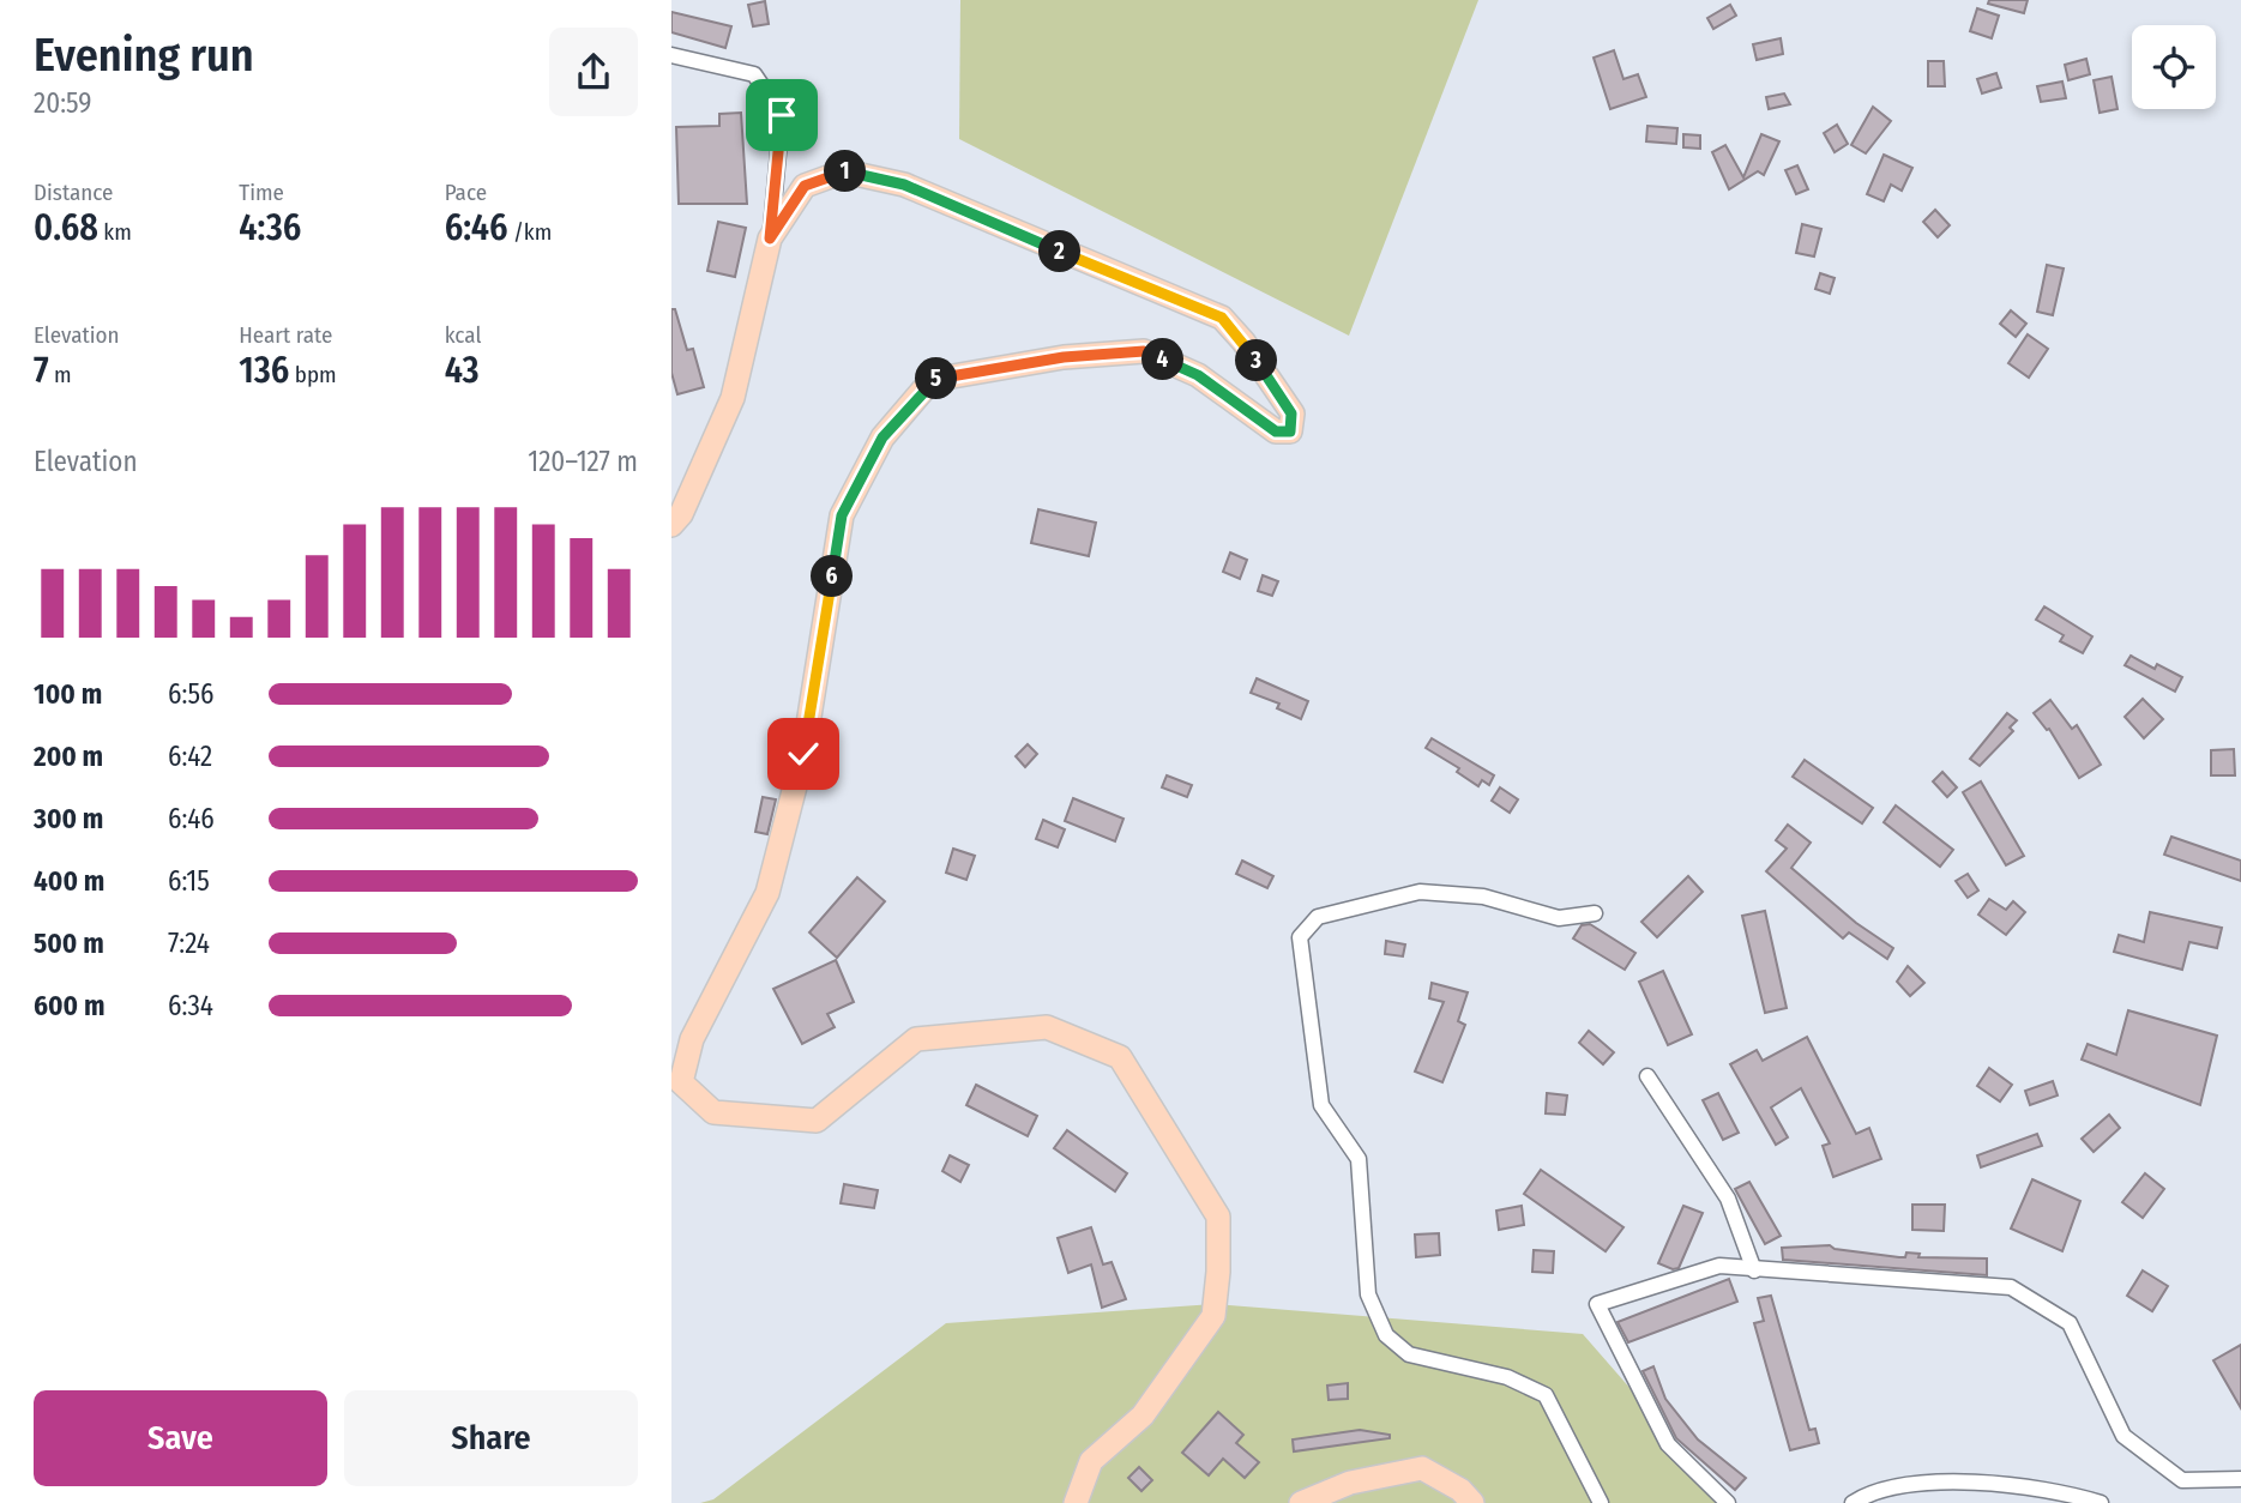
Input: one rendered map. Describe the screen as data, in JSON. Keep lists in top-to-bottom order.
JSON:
{
  "page": {
    "heading": ["Evening run", "20:59"],
    "stats": [
      ["Distance", "0.68 km"],
      ["Time", "4:36"],
      ["Pace", "6:46 /km"],
      ["Elevation", "7 m"],
      ["Heart rate", "136 bpm"],
      ["kcal", "43"]
    ],
    "pins": [
      "1",
      "2",
      "4",
      "3",
      "5",
      "6"
    ],
    "chart": ["Elevation", "120–127 m"],
    "list": [
      {
        "name": "100 m",
        "note": "6:56"
      },
      {
        "name": "200 m",
        "note": "6:42"
      },
      {
        "name": "300 m",
        "note": "6:46"
      },
      {
        "name": "400 m",
        "note": "6:15"
      },
      {
        "name": "500 m",
        "note": "7:24"
      },
      {
        "name": "600 m",
        "note": "6:34"
      }
    ],
    "buttons": ["Save", "Share"]
  }
}
